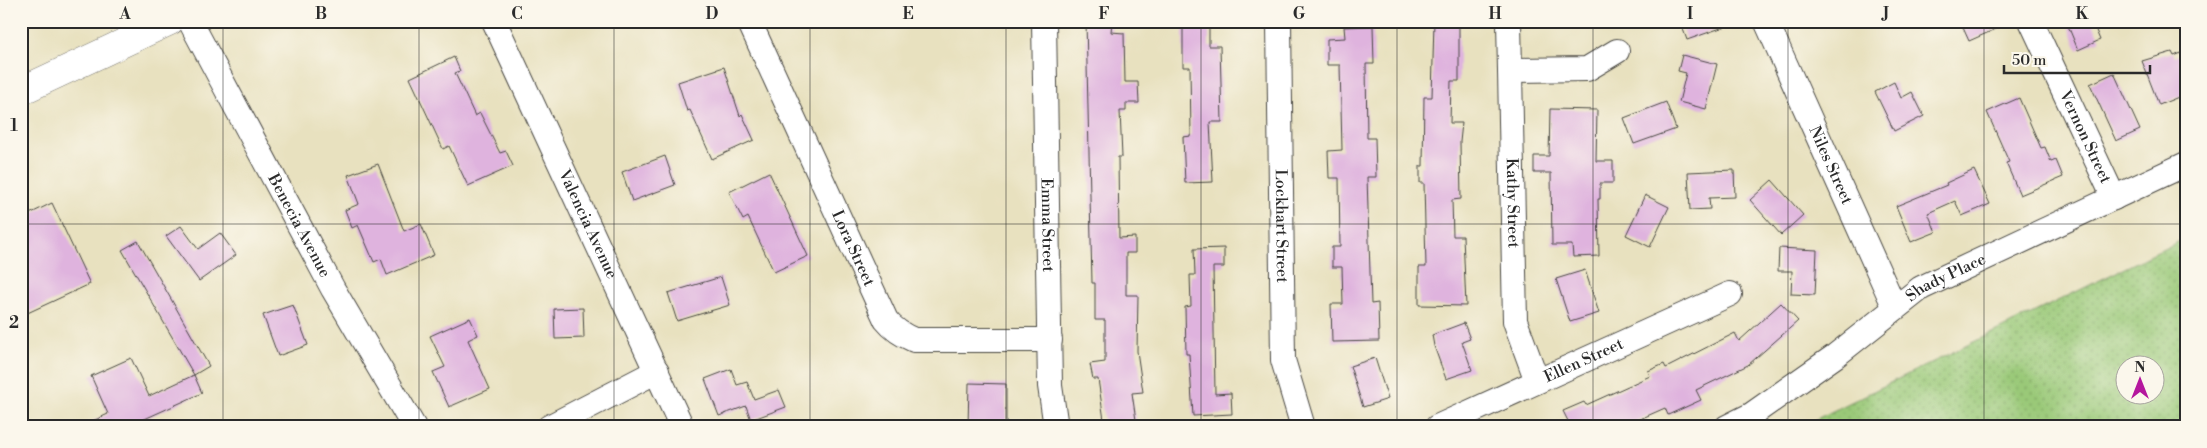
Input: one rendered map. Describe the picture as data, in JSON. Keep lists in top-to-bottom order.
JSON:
{
  "streets": {
    "street": [
      "Vernon Street",
      "Niles Street",
      "Kathy Street",
      "Valencia Avenue",
      "Emma Street",
      "Benecia Avenue",
      "Lockhart Street",
      "Lora Street",
      "Shady Place",
      "Ellen Street"
    ]
  },
  "crossings": [
    ["Vernon Street", "Shady Place"],
    ["Niles Street", "Shady Place"],
    ["Kathy Street", "Ellen Street"],
    ["Emma Street", "Lora Street"]
  ],
  "scale_bar": "50 m",
  "north": "top",
  "grid": {
    "columns": [
      "A",
      "B",
      "C",
      "D",
      "E",
      "F",
      "G",
      "H",
      "I",
      "J",
      "K"
    ],
    "rows": ["1", "2"]
  }
}
